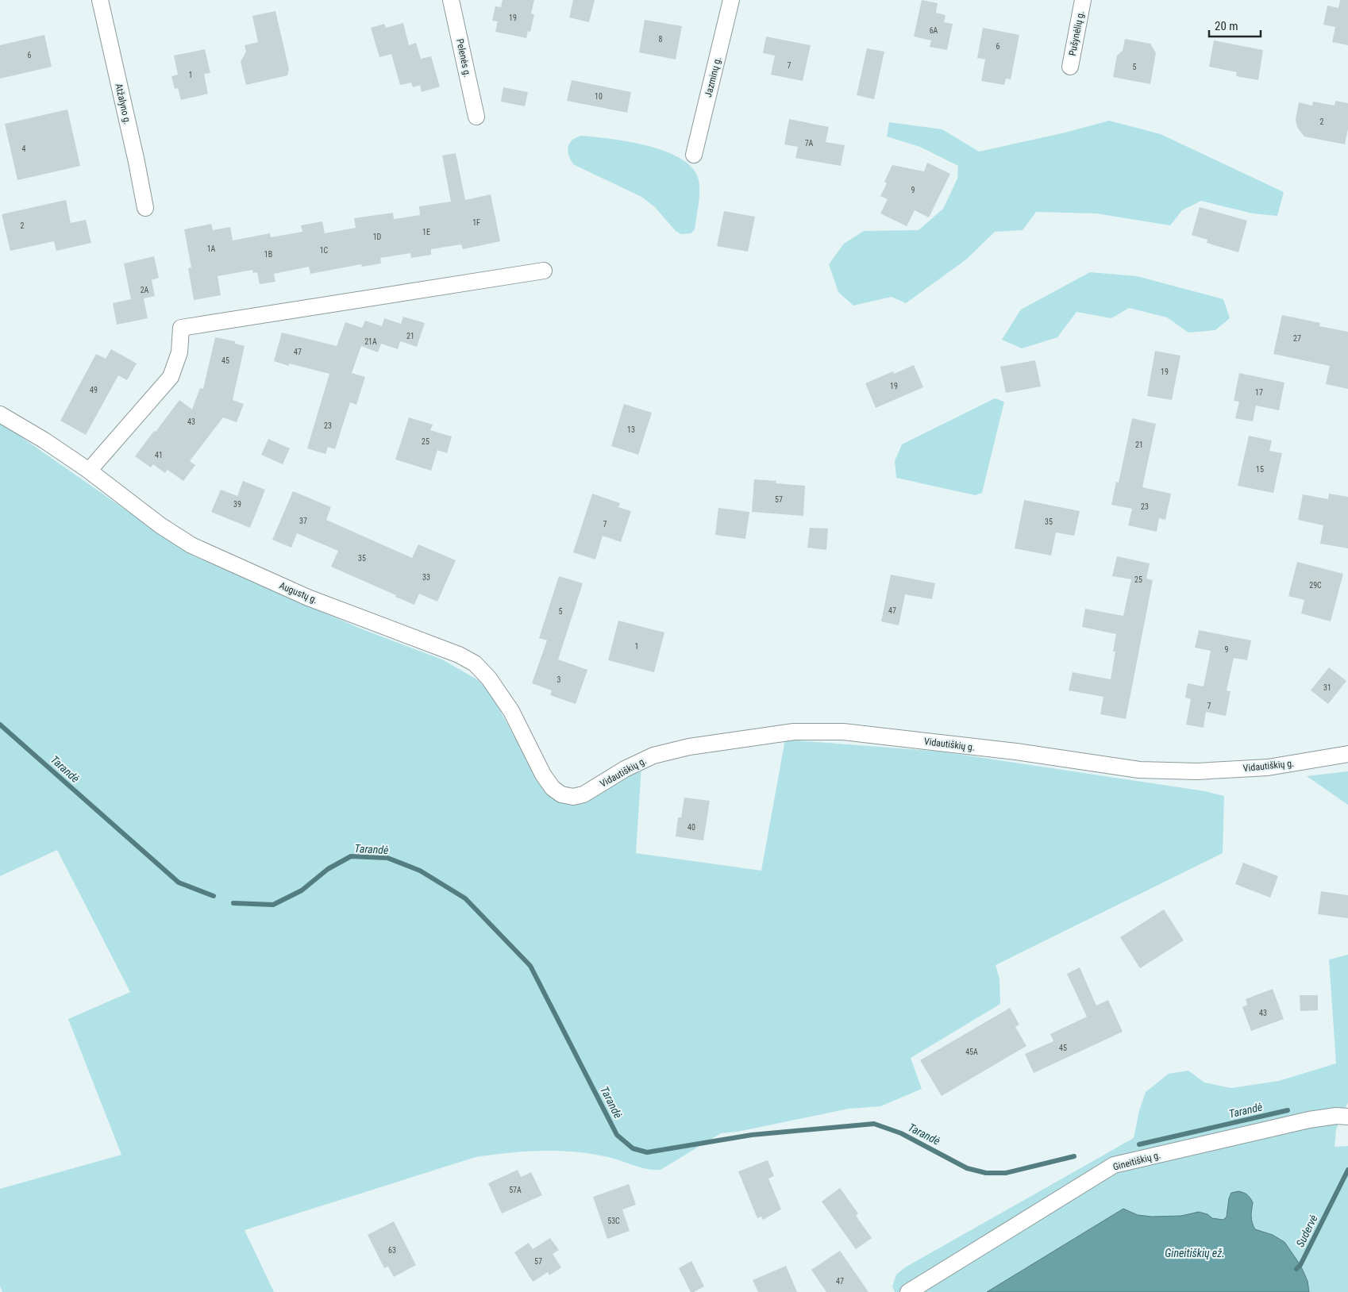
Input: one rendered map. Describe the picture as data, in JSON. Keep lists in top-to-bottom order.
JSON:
{
  "streets": {
    "street": [
      "Pušynėlių g.",
      "Pelenės g.",
      "Jazminų g.",
      "Atžalyno g.",
      "Augustų g.",
      "Vidautiškių g.",
      "Gineitiškių g."
    ]
  },
  "crossings": [
    ["Augustų g.", "Vidautiškių g."]
  ],
  "water": ["Tarandė", "Sudervė", "Gineitiškių ež."],
  "house_numbers": [
    "19",
    "6A",
    "8",
    "6",
    "6",
    "7",
    "5",
    "1",
    "10",
    "2",
    "7A",
    "4",
    "9",
    "1F",
    "2",
    "1E",
    "1D",
    "1A",
    "1C",
    "1B",
    "2A",
    "21",
    "27",
    "21A",
    "47",
    "45",
    "19",
    "19",
    "49",
    "17",
    "43",
    "23",
    "13",
    "25",
    "21",
    "41",
    "15",
    "57",
    "39",
    "23",
    "37",
    "35",
    "7",
    "35",
    "33",
    "25",
    "29C",
    "47",
    "5",
    "1",
    "9",
    "3",
    "31",
    "7",
    "40",
    "43",
    "45",
    "45A",
    "57A",
    "53C",
    "63",
    "57",
    "47"
  ],
  "scale_bar": "20 m"
}
